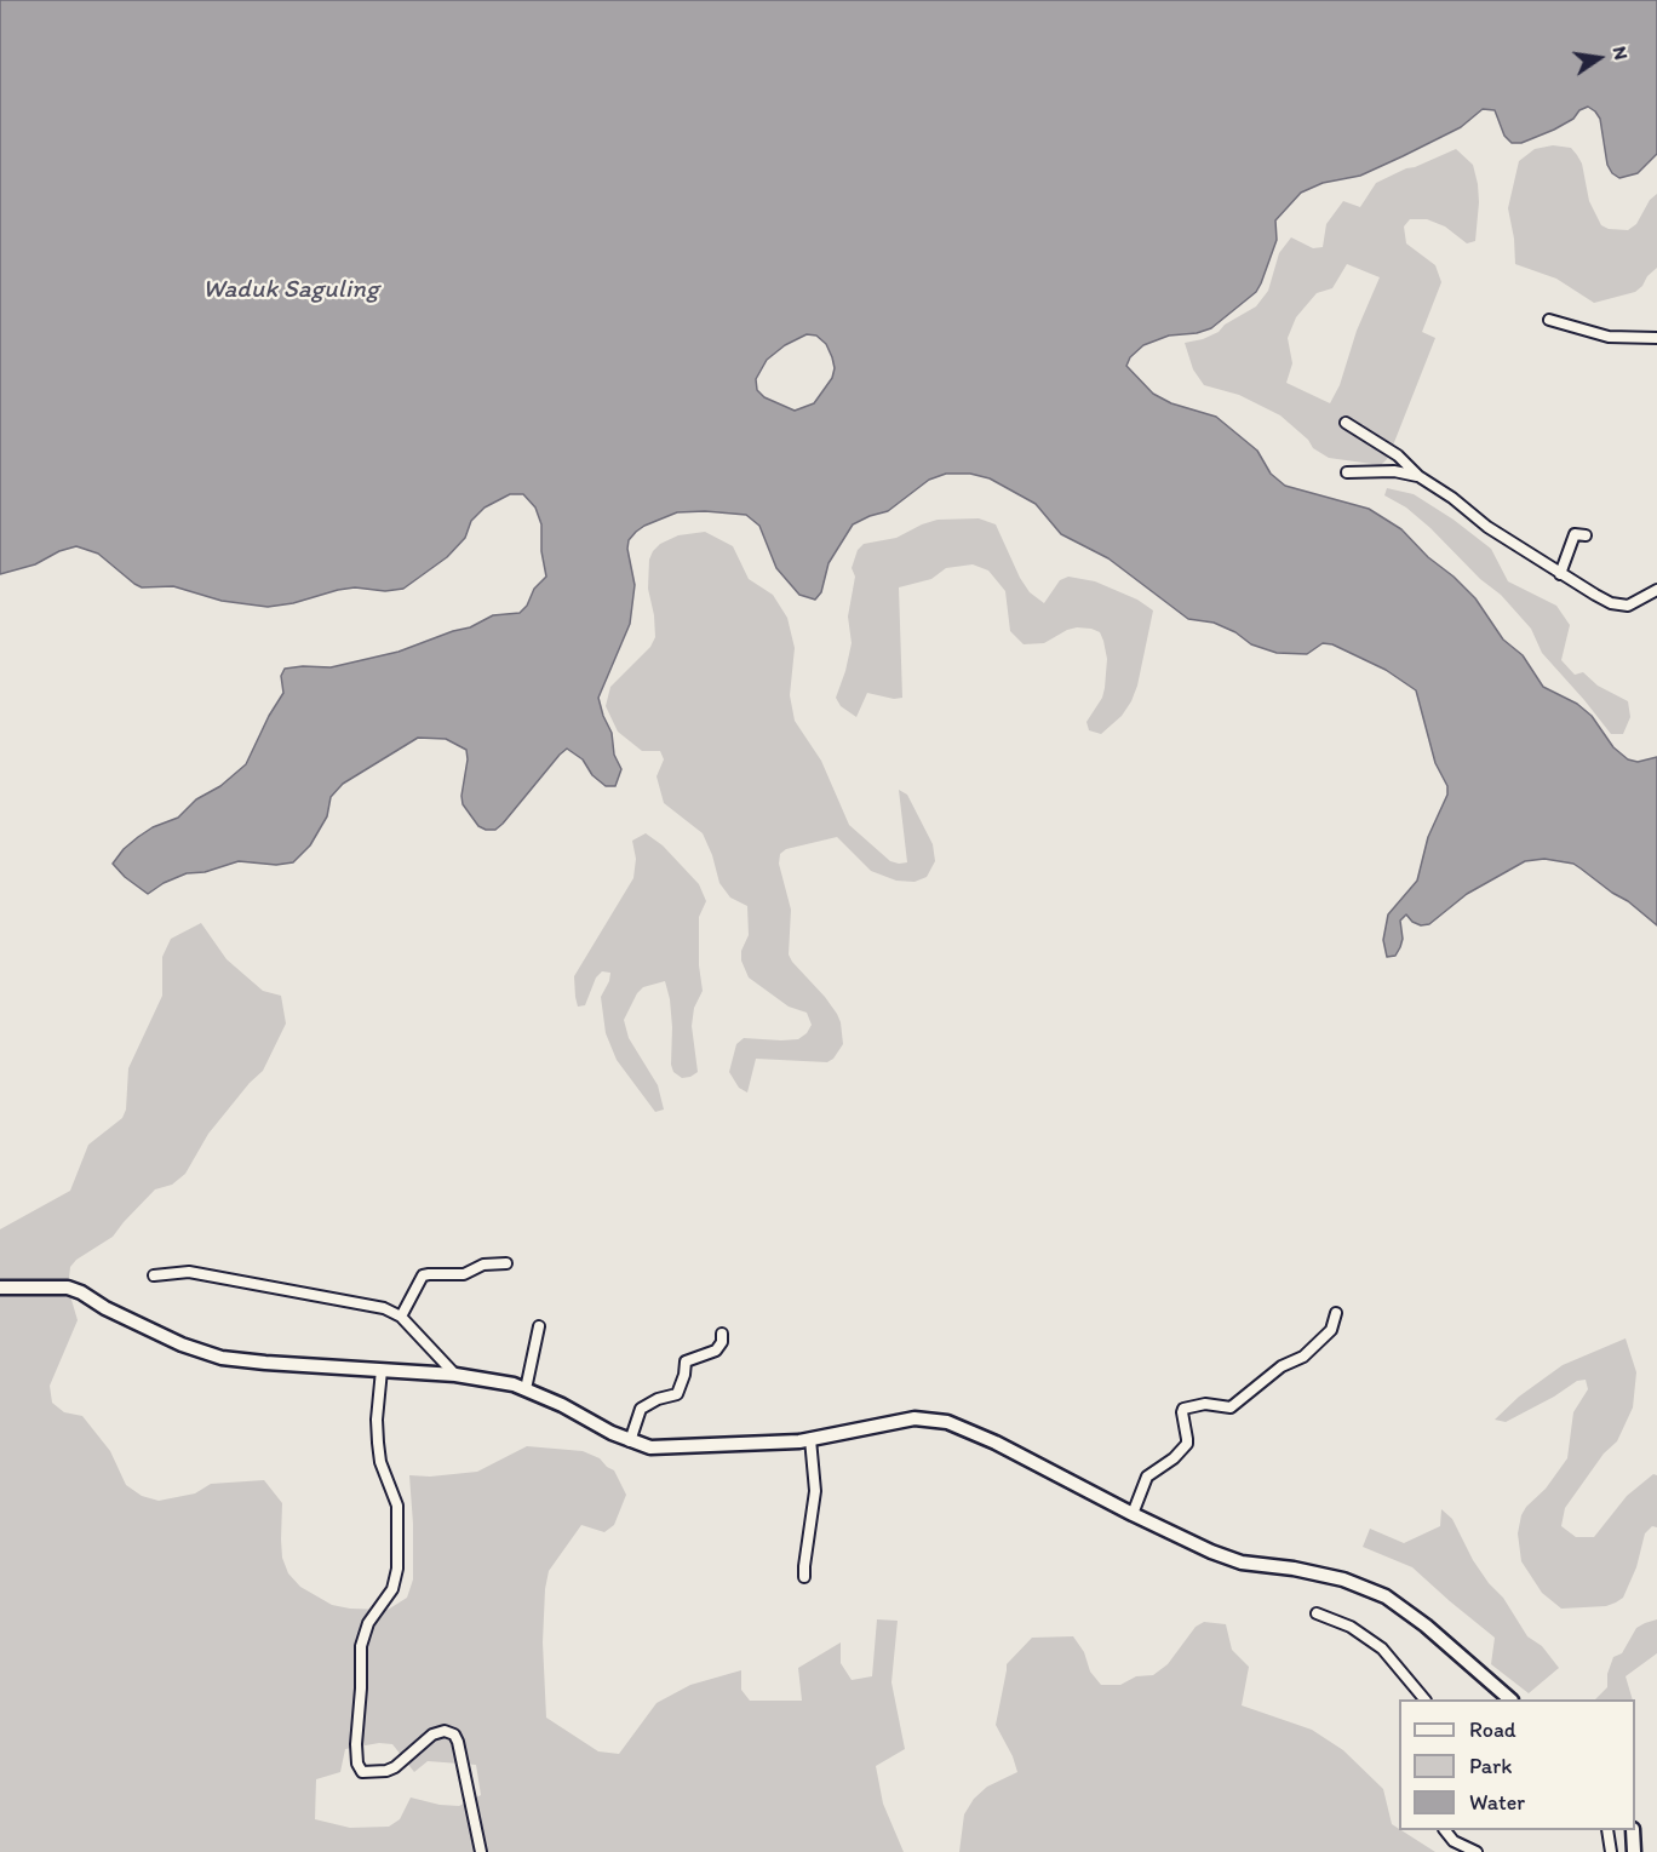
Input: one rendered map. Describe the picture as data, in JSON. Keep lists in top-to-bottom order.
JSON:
{
  "water": ["Waduk Saguling"],
  "legend": ["Road", "Park", "Water"],
  "north": "right"
}
